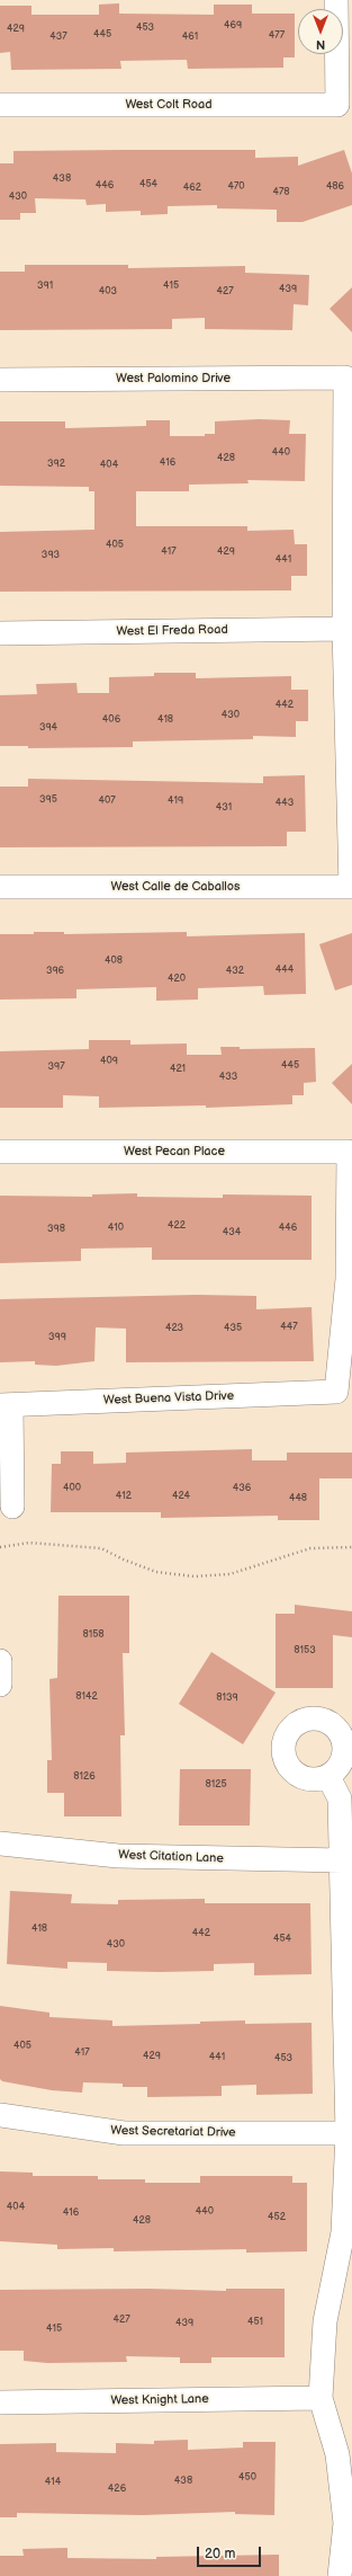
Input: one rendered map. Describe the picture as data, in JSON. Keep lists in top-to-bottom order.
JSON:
{
  "streets": {
    "street": [
      "West Colt Road",
      "West Palomino Drive",
      "West El Freda Road",
      "West Calle de Caballos",
      "West Pecan Place",
      "West Buena Vista Drive",
      "West Citation Lane",
      "West Secretariat Drive",
      "West Knight Lane"
    ]
  },
  "crossings": [
    ["West El Freda Road", "West Calle de Caballos"],
    ["West Pecan Place", "West Buena Vista Drive"]
  ],
  "house_numbers": [
    "469",
    "453",
    "429",
    "445",
    "477",
    "437",
    "461",
    "438",
    "454",
    "446",
    "470",
    "486",
    "462",
    "478",
    "430",
    "391",
    "415",
    "439",
    "403",
    "427",
    "440",
    "428",
    "416",
    "392",
    "404",
    "405",
    "417",
    "429",
    "393",
    "441",
    "442",
    "430",
    "406",
    "418",
    "394",
    "395",
    "407",
    "419",
    "443",
    "431",
    "408",
    "444",
    "396",
    "432",
    "420",
    "409",
    "445",
    "397",
    "421",
    "433",
    "422",
    "410",
    "446",
    "398",
    "434",
    "447",
    "423",
    "435",
    "399",
    "400",
    "436",
    "412",
    "424",
    "448",
    "8158",
    "8153",
    "8142",
    "8139",
    "8126",
    "8125",
    "418",
    "442",
    "454",
    "430",
    "405",
    "417",
    "429",
    "441",
    "453",
    "404",
    "440",
    "416",
    "452",
    "428",
    "427",
    "451",
    "439",
    "415",
    "450",
    "438",
    "414",
    "426"
  ],
  "scale_bar": "20 m",
  "north": "bottom"
}
